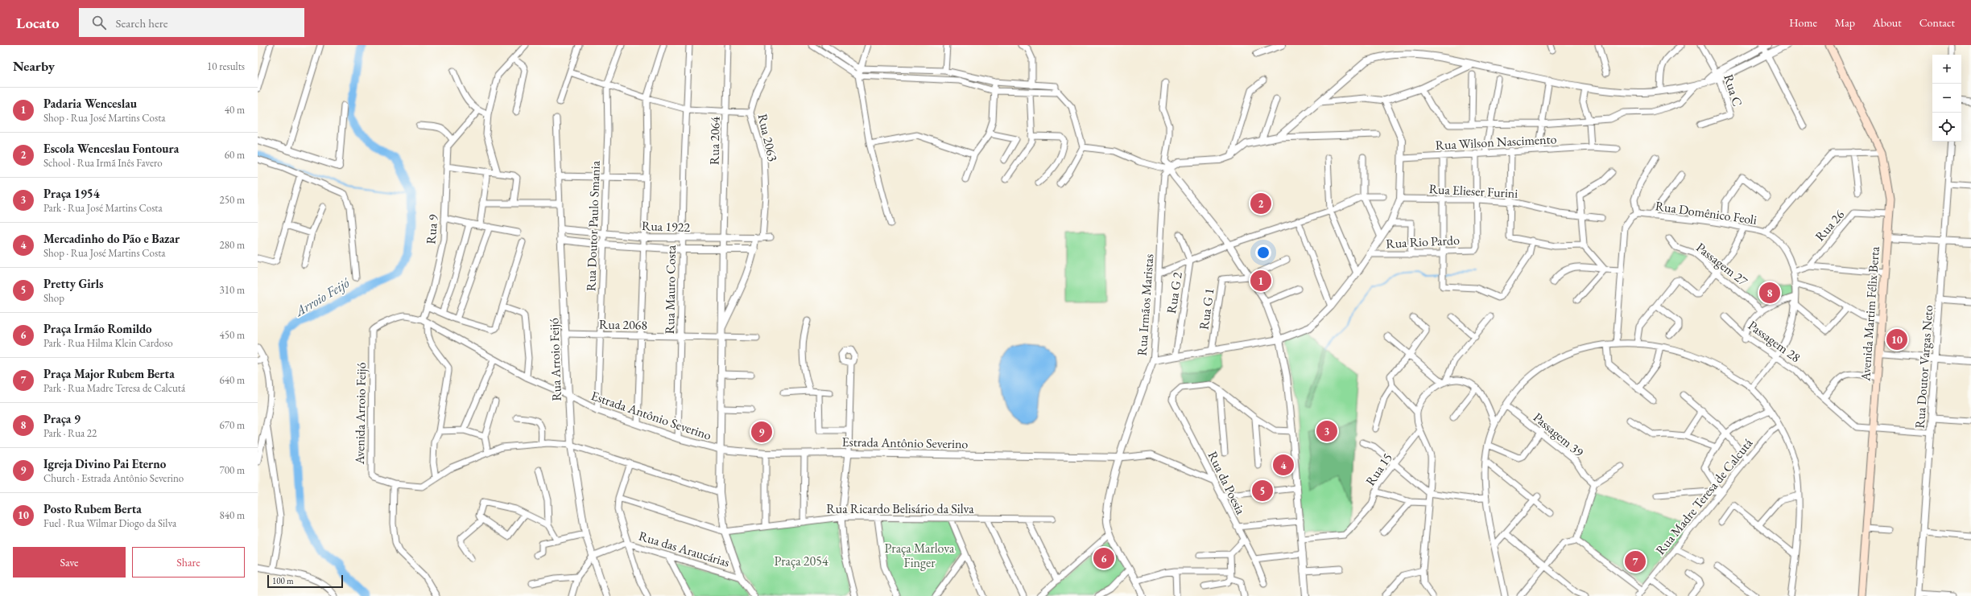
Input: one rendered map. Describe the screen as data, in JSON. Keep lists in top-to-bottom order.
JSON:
{
  "streets": {
    "main road": ["Avenida Martim Félix Berta"],
    "street": [
      "Rua C",
      "Rua 2063",
      "Rua 2064",
      "Rua Wilson Nascimento",
      "Rua Elieser Furini",
      "Rua Domênico Feoli",
      "Rua 26",
      "Rua Doutor Paulo Smania",
      "Rua 1922",
      "Rua 9",
      "Rua Rio Pardo",
      "Passagem 27",
      "Rua Mauro Costa",
      "Rua G 2",
      "Rua Irmãos Maristas",
      "Rua G 1",
      "Rua 2068",
      "Passagem 28",
      "Rua Arroio Feijó",
      "Rua Doutor Vargas Neto",
      "Avenida Arroio Feijó",
      "Estrada Antônio Severino",
      "Passagem 39",
      "Rua 15",
      "Rua da Poesia",
      "Rua Madre Teresa de Calcutá",
      "Rua Ricardo Belisário da Silva",
      "Rua das Araucárias"
    ]
  },
  "crossings": [
    ["Rua 2063", "Rua 1922"],
    ["Rua 2064", "Rua 1922"],
    ["Rua Elieser Furini", "Rua Rio Pardo"],
    ["Rua Domênico Feoli", "Passagem 28"],
    ["Rua 26", "Avenida Martim Félix Berta"],
    ["Rua Doutor Paulo Smania", "Rua 1922"],
    ["Rua Doutor Paulo Smania", "Rua 2068"],
    ["Rua Doutor Paulo Smania", "Estrada Antônio Severino"],
    ["Rua 1922", "Rua Mauro Costa"],
    ["Rua 1922", "Rua Arroio Feijó"],
    ["Rua 9", "Estrada Antônio Severino"],
    ["Rua Mauro Costa", "Rua 2068"],
    ["Rua Mauro Costa", "Estrada Antônio Severino"],
    ["Rua Irmãos Maristas", "Estrada Antônio Severino"],
    ["Avenida Martim Félix Berta", "Passagem 28"],
    ["Rua 2068", "Rua Arroio Feijó"],
    ["Passagem 28", "Rua Doutor Vargas Neto"],
    ["Rua Arroio Feijó", "Estrada Antônio Severino"],
    ["Rua Arroio Feijó", "Rua das Araucárias"],
    ["Avenida Arroio Feijó", "Estrada Antônio Severino"],
    ["Estrada Antônio Severino", "Rua da Poesia"]
  ],
  "water": ["Arroio Feijó"],
  "parks": ["Praça Marlova Finger", "Praça 2054"],
  "scale_bar": "100 m",
  "page": {
    "header": "Locato",
    "search": "Search here",
    "nav": [
      "Home",
      "Map",
      "About",
      "Contact"
    ],
    "heading": ["Nearby", "10 results"],
    "map_buttons": ["+", "−"],
    "list": [
      {
        "mark": "1",
        "name": "Padaria Wenceslau",
        "note": "Shop · Rua José Martins Costa",
        "value": "40 m"
      },
      {
        "mark": "2",
        "name": "Escola Wenceslau Fontoura",
        "note": "School · Rua Irmã Inês Favero",
        "value": "60 m"
      },
      {
        "mark": "3",
        "name": "Praça 1954",
        "note": "Park · Rua José Martins Costa",
        "value": "250 m"
      },
      {
        "mark": "4",
        "name": "Mercadinho do Pão e Bazar",
        "note": "Shop · Rua José Martins Costa",
        "value": "280 m"
      },
      {
        "mark": "5",
        "name": "Pretty Girls",
        "note": "Shop",
        "value": "310 m"
      },
      {
        "mark": "6",
        "name": "Praça Irmão Romildo",
        "note": "Park · Rua Hilma Klein Cardoso",
        "value": "450 m"
      },
      {
        "mark": "7",
        "name": "Praça Major Rubem Berta",
        "note": "Park · Rua Madre Teresa de Calcutá",
        "value": "640 m"
      },
      {
        "mark": "8",
        "name": "Praça 9",
        "note": "Park · Rua 22",
        "value": "670 m"
      },
      {
        "mark": "9",
        "name": "Igreja Divino Pai Eterno",
        "note": "Church · Estrada Antônio Severino",
        "value": "700 m"
      },
      {
        "mark": "10",
        "name": "Posto Rubem Berta",
        "note": "Fuel · Rua Wilmar Diogo da Silva",
        "value": "840 m"
      }
    ],
    "pins": [
      "2",
      "1",
      "8",
      "10",
      "3",
      "9",
      "4",
      "5",
      "6",
      "7"
    ],
    "buttons": ["Save", "Share"],
    "scale": "100 m"
  }
}
